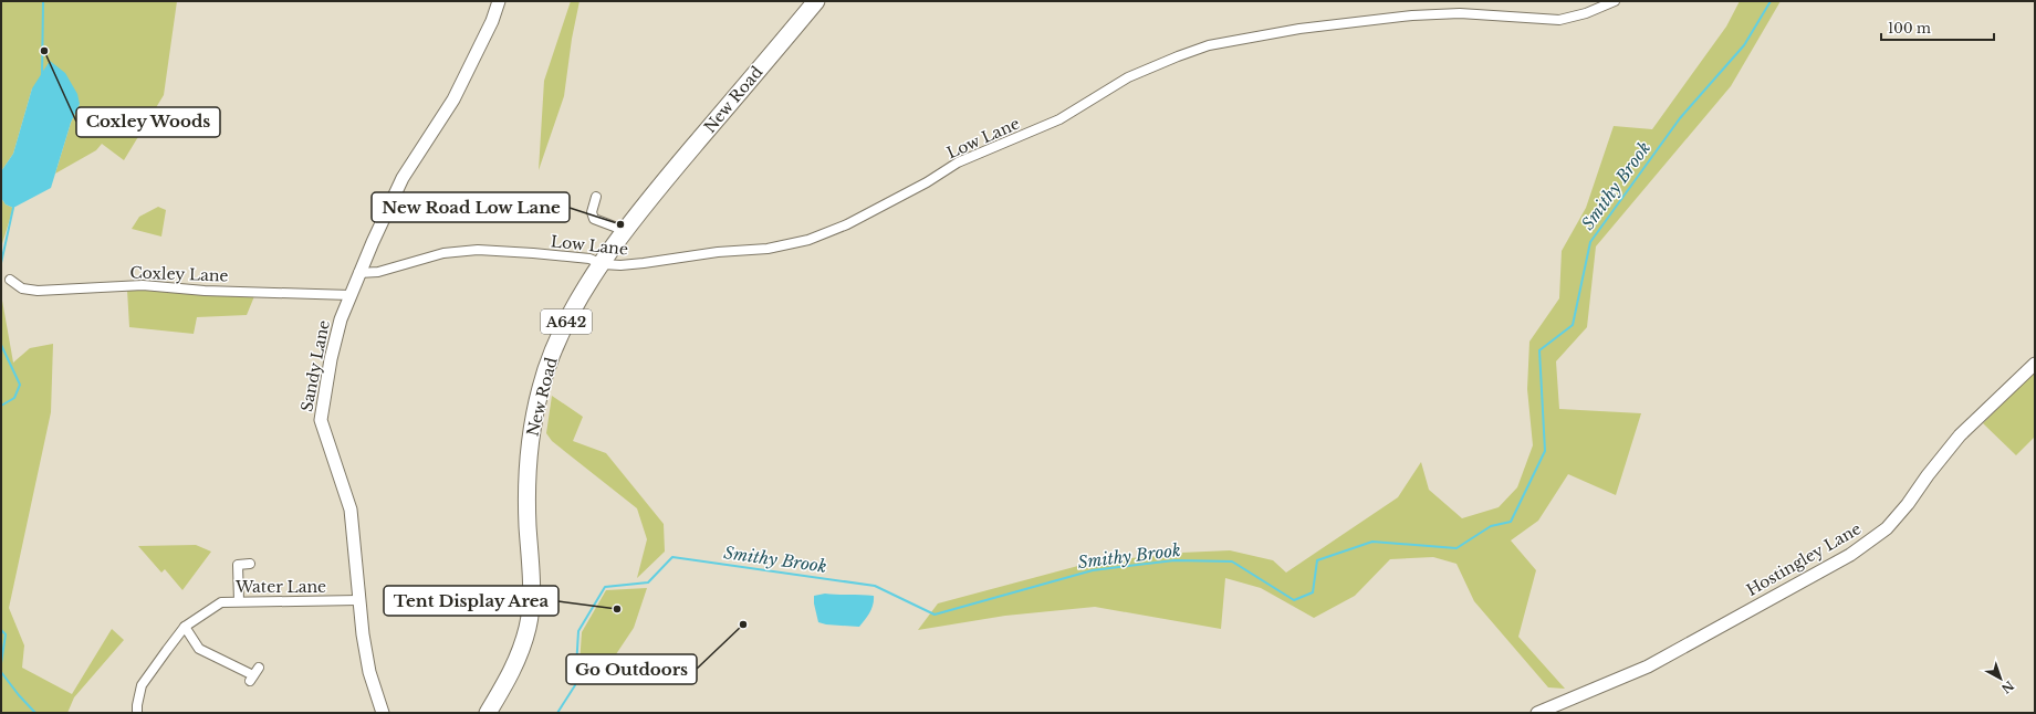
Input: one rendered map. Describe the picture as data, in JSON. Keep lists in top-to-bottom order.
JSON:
{
  "streets": {
    "highway": ["New Road", "A642"],
    "street": [
      "Low Lane",
      "Coxley Lane",
      "Sandy Lane",
      "Hostingley Lane",
      "Water Lane"
    ]
  },
  "crossings": [
    ["New Road", "Low Lane"],
    ["Low Lane", "Sandy Lane"],
    ["Coxley Lane", "Sandy Lane"],
    ["Sandy Lane", "Water Lane"]
  ],
  "water": ["Smithy Brook"],
  "places": [
    "Coxley Woods",
    "New Road Low Lane",
    "Tent Display Area",
    "Go Outdoors"
  ],
  "scale_bar": "100 m",
  "north": "bottom right"
}
